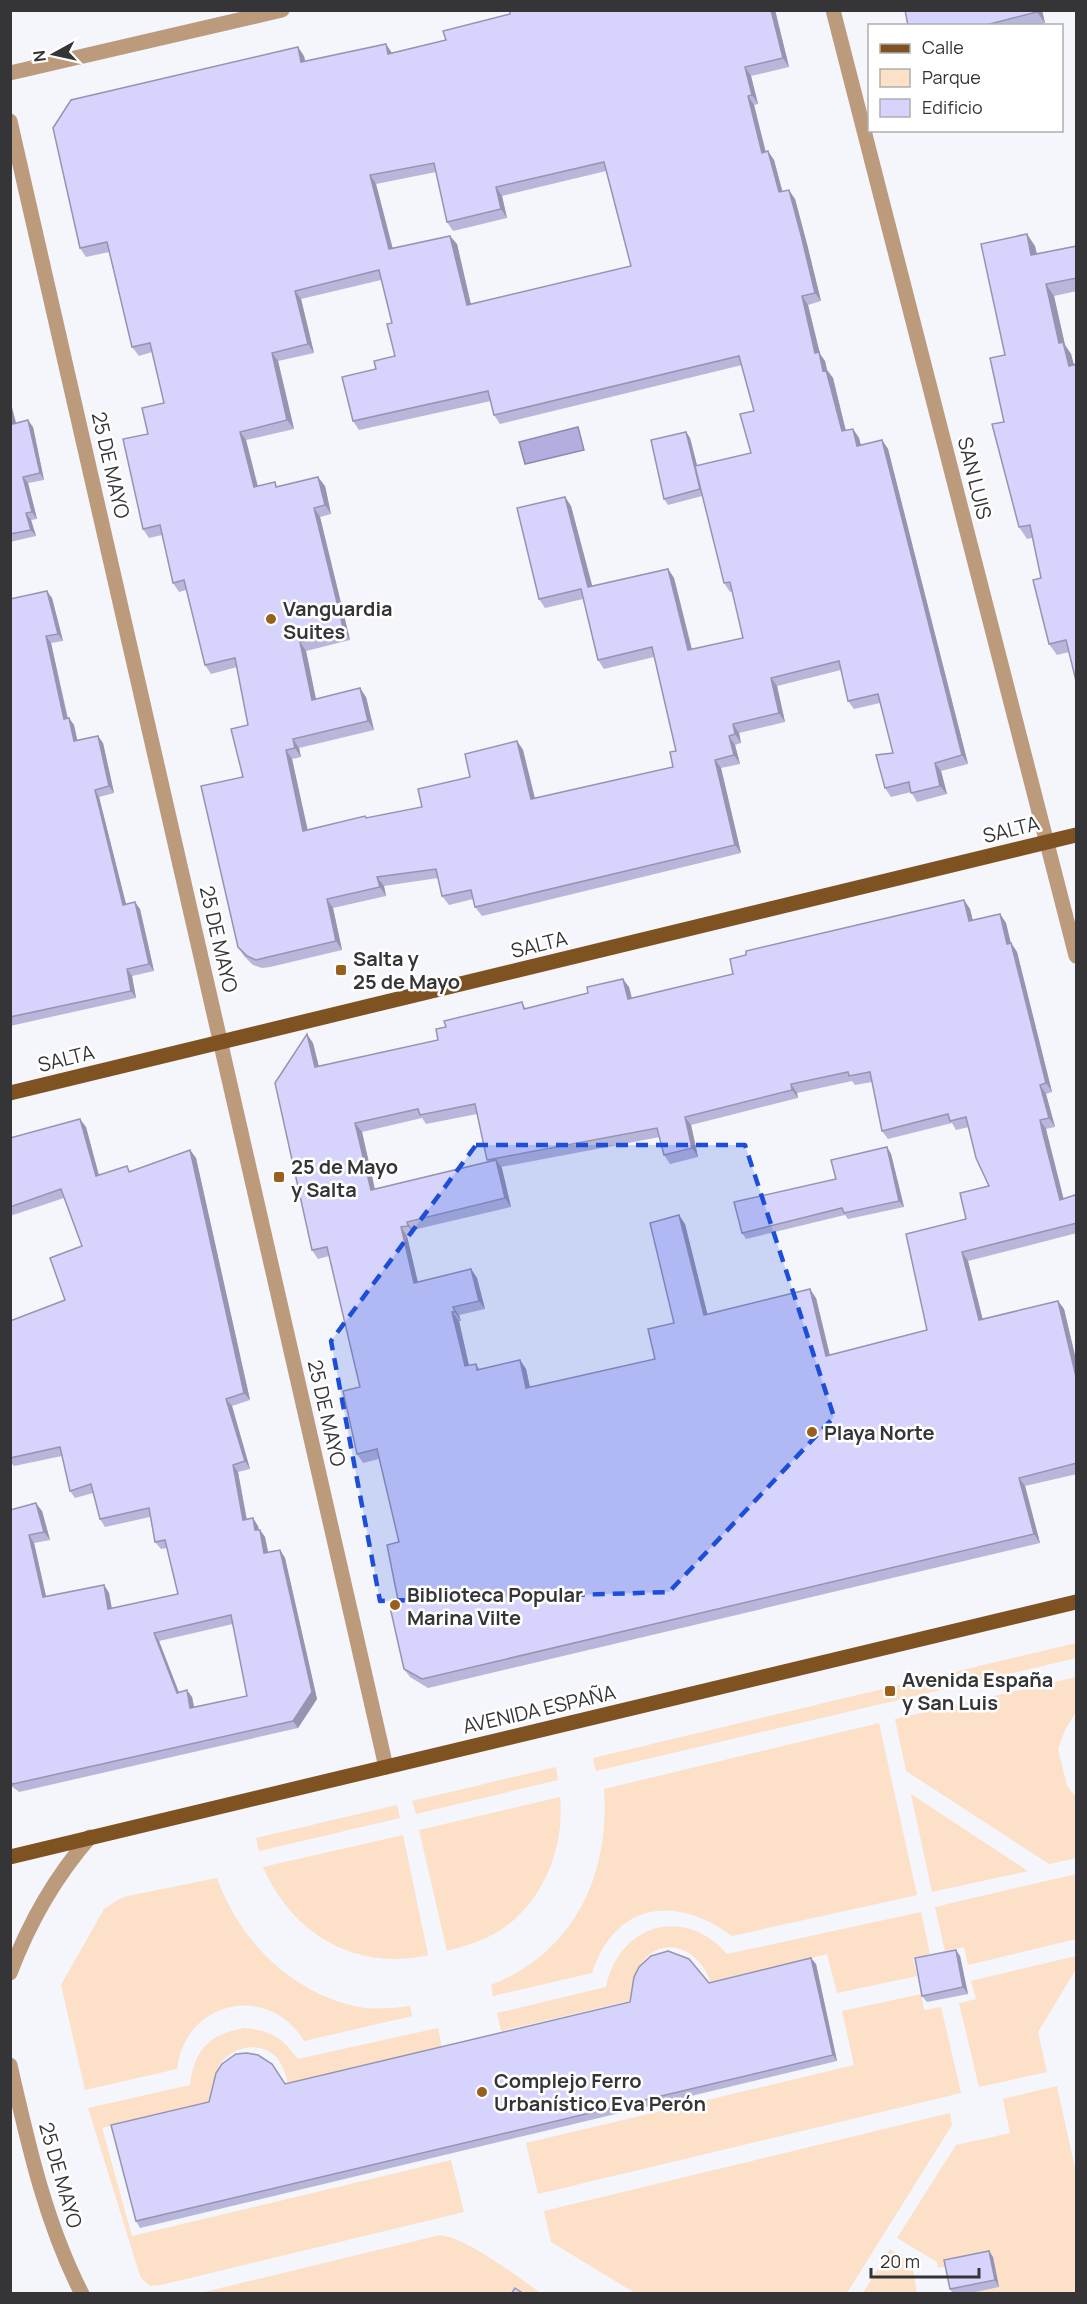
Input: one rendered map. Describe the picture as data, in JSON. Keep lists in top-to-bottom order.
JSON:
{
  "streets": {
    "main road": ["SALTA", "AVENIDA ESPAÑA"],
    "street": ["25 DE MAYO", "SAN LUIS"]
  },
  "crossings": [
    ["25 DE MAYO", "SALTA"],
    ["25 DE MAYO", "AVENIDA ESPAÑA"],
    ["SAN LUIS", "SALTA"]
  ],
  "places": {
    "other": [
      "Vanguardia Suites",
      "Playa Norte",
      "Biblioteca Popular Marina Vilte",
      "Complejo Ferro Urbanístico Eva Perón"
    ],
    "transit": ["Salta y 25 de Mayo", "25 de Mayo y Salta", "Avenida España y San Luis"]
  },
  "legend": ["Calle", "Parque", "Edificio"],
  "scale_bar": "20 m",
  "north": "left"
}
